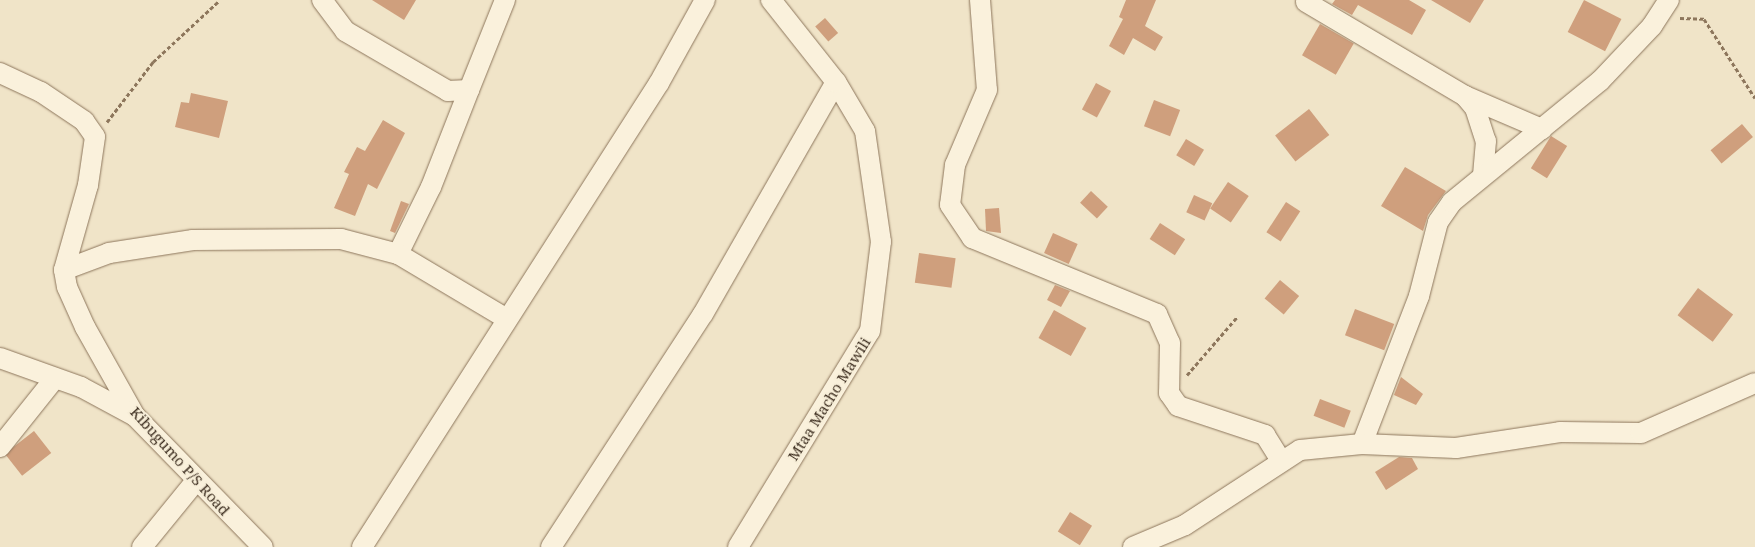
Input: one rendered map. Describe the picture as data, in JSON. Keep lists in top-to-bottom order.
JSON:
{
  "streets": {
    "street": ["Mtaa Macho Mawili", "Kibugumo P/S Road"]
  }
}
